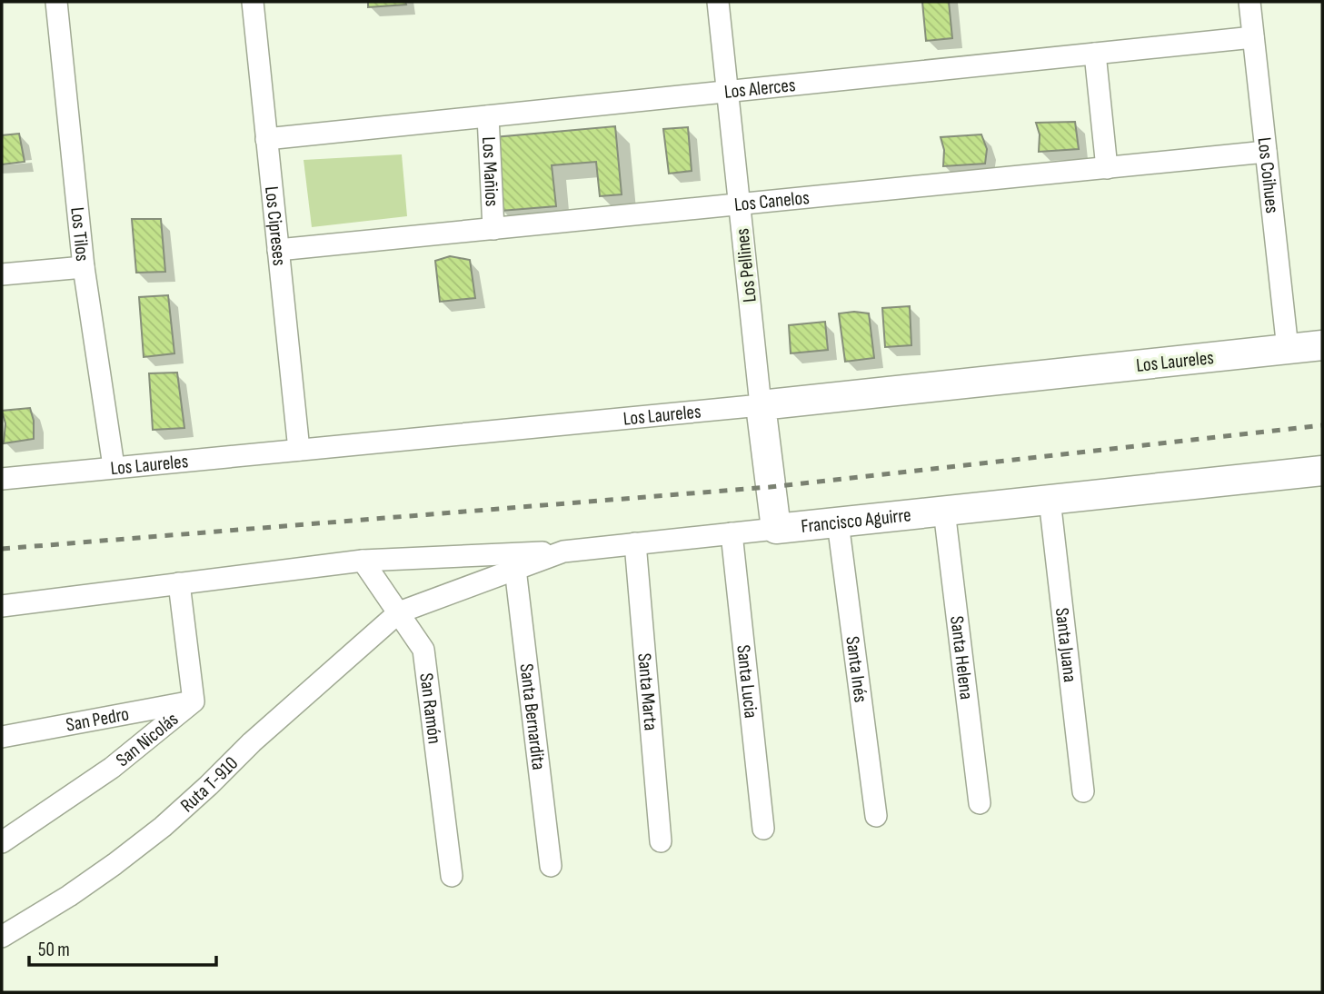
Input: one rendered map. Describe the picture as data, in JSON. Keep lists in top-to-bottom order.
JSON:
{
  "streets": {
    "street": [
      "Los Alerces",
      "Los Mañios",
      "Los Coihues",
      "Los Canelos",
      "Los Cipreses",
      "Los Tilos",
      "Los Pellines",
      "Los Laureles",
      "Francisco Aguirre",
      "Santa Juana",
      "Santa Helena",
      "Santa Inés",
      "Santa Lucia",
      "Santa Marta",
      "San Ramón",
      "Santa Bernardita",
      "San Pedro",
      "San Nicolás",
      "Ruta T-910"
    ]
  },
  "crossings": [
    ["Los Alerces", "Los Mañios"],
    ["Los Alerces", "Los Coihues"],
    ["Los Alerces", "Los Cipreses"],
    ["Los Alerces", "Los Pellines"],
    ["Los Mañios", "Los Canelos"],
    ["Los Coihues", "Los Canelos"],
    ["Los Coihues", "Los Laureles"],
    ["Los Canelos", "Los Cipreses"],
    ["Los Canelos", "Los Pellines"],
    ["Los Cipreses", "Los Laureles"],
    ["Los Tilos", "Los Laureles"],
    ["Los Pellines", "Los Laureles"],
    ["Los Pellines", "Francisco Aguirre"],
    ["Francisco Aguirre", "Santa Juana"],
    ["Francisco Aguirre", "Santa Helena"],
    ["Francisco Aguirre", "Santa Inés"],
    ["Francisco Aguirre", "Santa Lucia"],
    ["Francisco Aguirre", "Santa Marta"],
    ["Francisco Aguirre", "San Ramón"],
    ["Francisco Aguirre", "Santa Bernardita"],
    ["Francisco Aguirre", "Ruta T-910"],
    ["San Ramón", "Ruta T-910"],
    ["San Pedro", "San Nicolás"]
  ],
  "scale_bar": "50 m"
}
